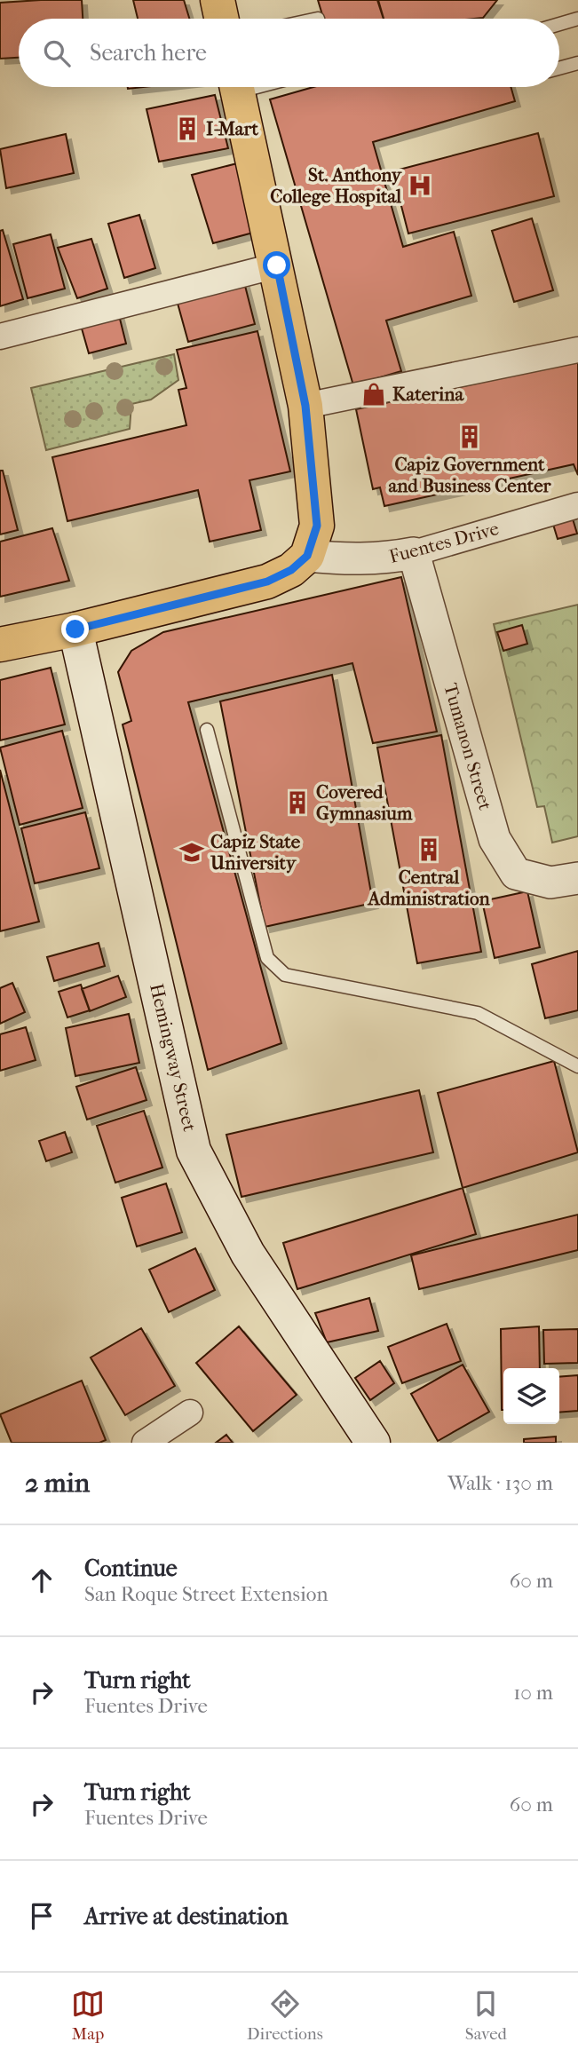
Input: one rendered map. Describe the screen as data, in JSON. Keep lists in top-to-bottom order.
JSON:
{
  "streets": {
    "main road": ["Hemingway Street"],
    "street": ["Fuentes Drive", "Tumanon Street"]
  },
  "crossings": [
    ["Fuentes Drive", "Tumanon Street"]
  ],
  "places": {
    "building": [
      "I-Mart",
      "Capiz Government and Business Center",
      "Covered Gymnasium",
      "Central Administration"
    ],
    "hospital": ["St. Anthony College Hospital"],
    "shop": ["Katerina"],
    "school or university": ["Capiz State University"]
  },
  "page": {
    "search": "Search here",
    "heading": ["2 min", "Walk · 130 m"],
    "list": [
      ["Continue", "San Roque Street Extension", "60 m"],
      ["Turn right", "Fuentes Drive", "10 m"],
      ["Turn right", "Fuentes Drive", "60 m"],
      "Arrive at destination"
    ],
    "nav": ["Map", "Directions", "Saved"]
  }
}
